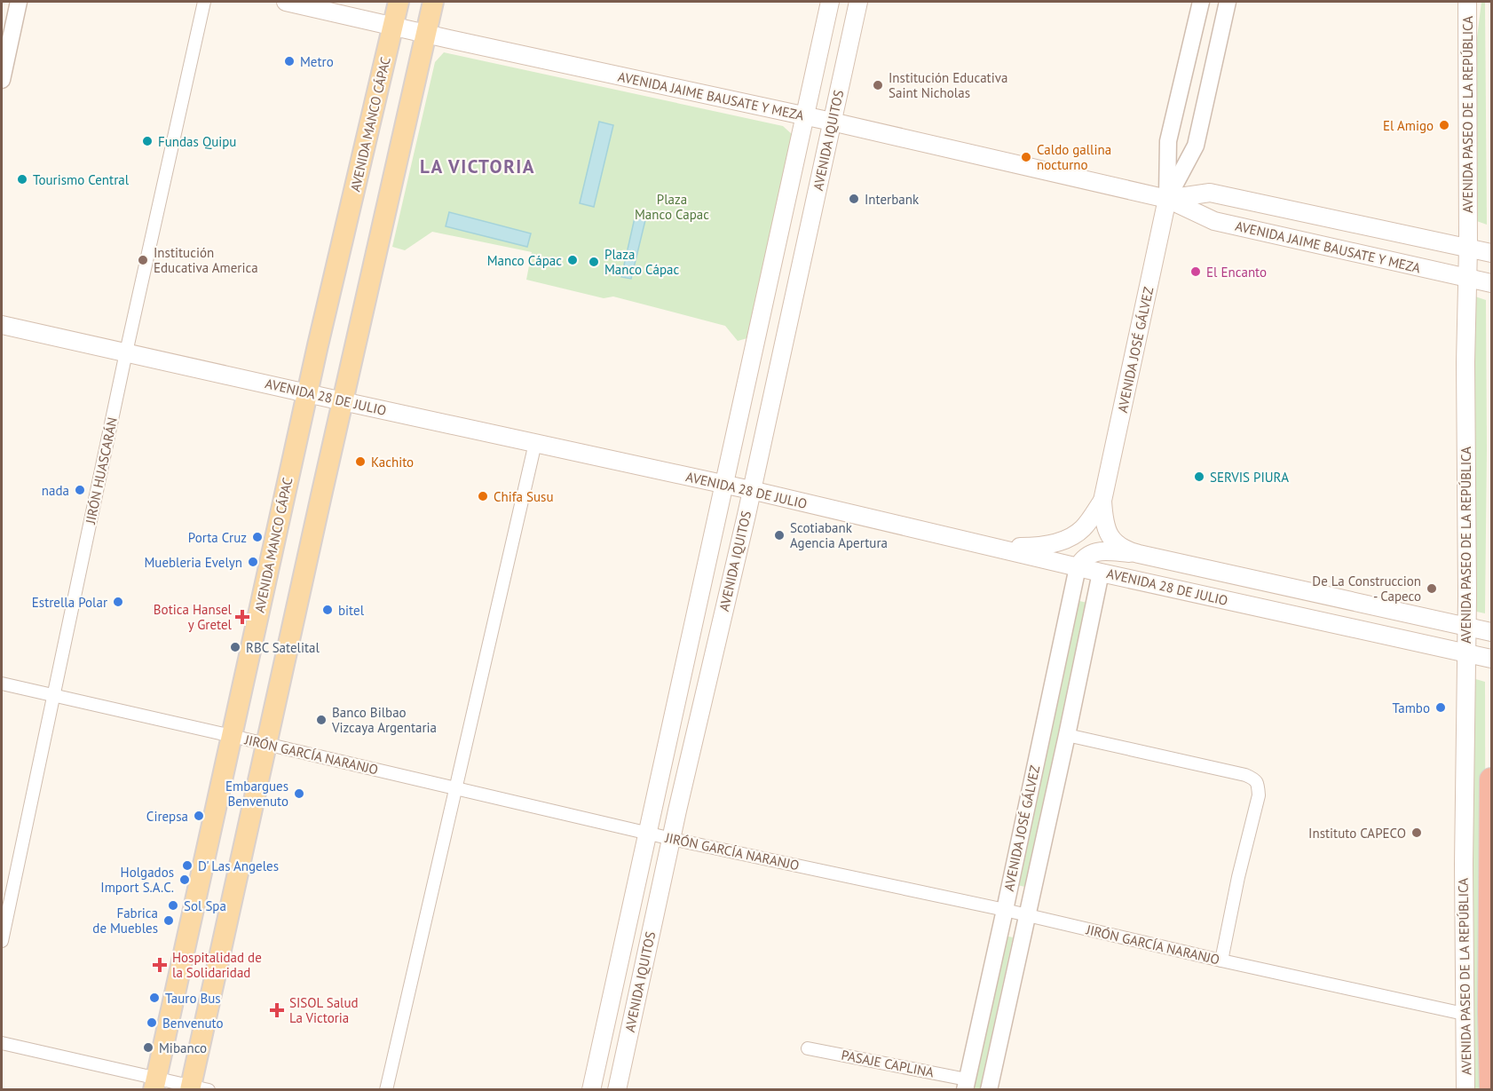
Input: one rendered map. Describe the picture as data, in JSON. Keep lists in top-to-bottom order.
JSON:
{
  "streets": {
    "main road": [
      "AVENIDA JAIME BAUSATE Y MEZA",
      "AVENIDA PASEO DE LA REPÚBLICA",
      "AVENIDA MANCO CÁPAC",
      "AVENIDA IQUITOS",
      "AVENIDA JOSÉ GÁLVEZ",
      "AVENIDA 28 DE JULIO"
    ],
    "street": ["JIRÓN HUASCARÁN", "JIRÓN GARCÍA NARANJO", "PASAJE CAPLINA"]
  },
  "crossings": [
    ["AVENIDA JAIME BAUSATE Y MEZA", "AVENIDA PASEO DE LA REPÚBLICA"],
    ["AVENIDA JAIME BAUSATE Y MEZA", "AVENIDA MANCO CÁPAC"],
    ["AVENIDA JAIME BAUSATE Y MEZA", "AVENIDA IQUITOS"],
    ["AVENIDA JAIME BAUSATE Y MEZA", "AVENIDA JOSÉ GÁLVEZ"],
    ["AVENIDA PASEO DE LA REPÚBLICA", "AVENIDA 28 DE JULIO"],
    ["AVENIDA PASEO DE LA REPÚBLICA", "JIRÓN GARCÍA NARANJO"],
    ["AVENIDA MANCO CÁPAC", "AVENIDA 28 DE JULIO"],
    ["AVENIDA MANCO CÁPAC", "JIRÓN GARCÍA NARANJO"],
    ["AVENIDA IQUITOS", "AVENIDA 28 DE JULIO"],
    ["AVENIDA IQUITOS", "JIRÓN GARCÍA NARANJO"],
    ["AVENIDA JOSÉ GÁLVEZ", "AVENIDA 28 DE JULIO"],
    ["AVENIDA JOSÉ GÁLVEZ", "JIRÓN GARCÍA NARANJO"],
    ["AVENIDA JOSÉ GÁLVEZ", "PASAJE CAPLINA"],
    ["AVENIDA 28 DE JULIO", "JIRÓN HUASCARÁN"],
    ["JIRÓN HUASCARÁN", "JIRÓN GARCÍA NARANJO"]
  ],
  "districts": ["LA VICTORIA"],
  "parks": ["Plaza Manco Capac"],
  "places": {
    "other": [
      "Metro",
      "Institución Educativa Saint Nicholas",
      "El Amigo",
      "Fundas Quipu",
      "Caldo gallina nocturno",
      "Tourismo Central",
      "Interbank",
      "Institución Educativa America",
      "Manco Cápac",
      "Plaza Manco Cápac",
      "El Encanto",
      "Kachito",
      "SERVIS PIURA",
      "nada",
      "Chifa Susu",
      "Scotiabank Agencia Apertura",
      "Porta Cruz",
      "Muebleria Evelyn",
      "De La Construccion - Capeco",
      "Estrella Polar",
      "bitel",
      "RBC Satelital",
      "Tambo",
      "Banco Bilbao Vizcaya Argentaria",
      "Embargues Benvenuto",
      "Cirepsa",
      "Instituto CAPECO",
      "D' Las Angeles",
      "Holgados Import S.A.C.",
      "Sol Spa",
      "Fabrica de Muebles",
      "Tauro Bus",
      "Benvenuto",
      "Mibanco"
    ],
    "health": ["Botica Hansel y Gretel", "Hospitalidad de la Solidaridad", "SISOL Salud La Victoria"]
  }
}
